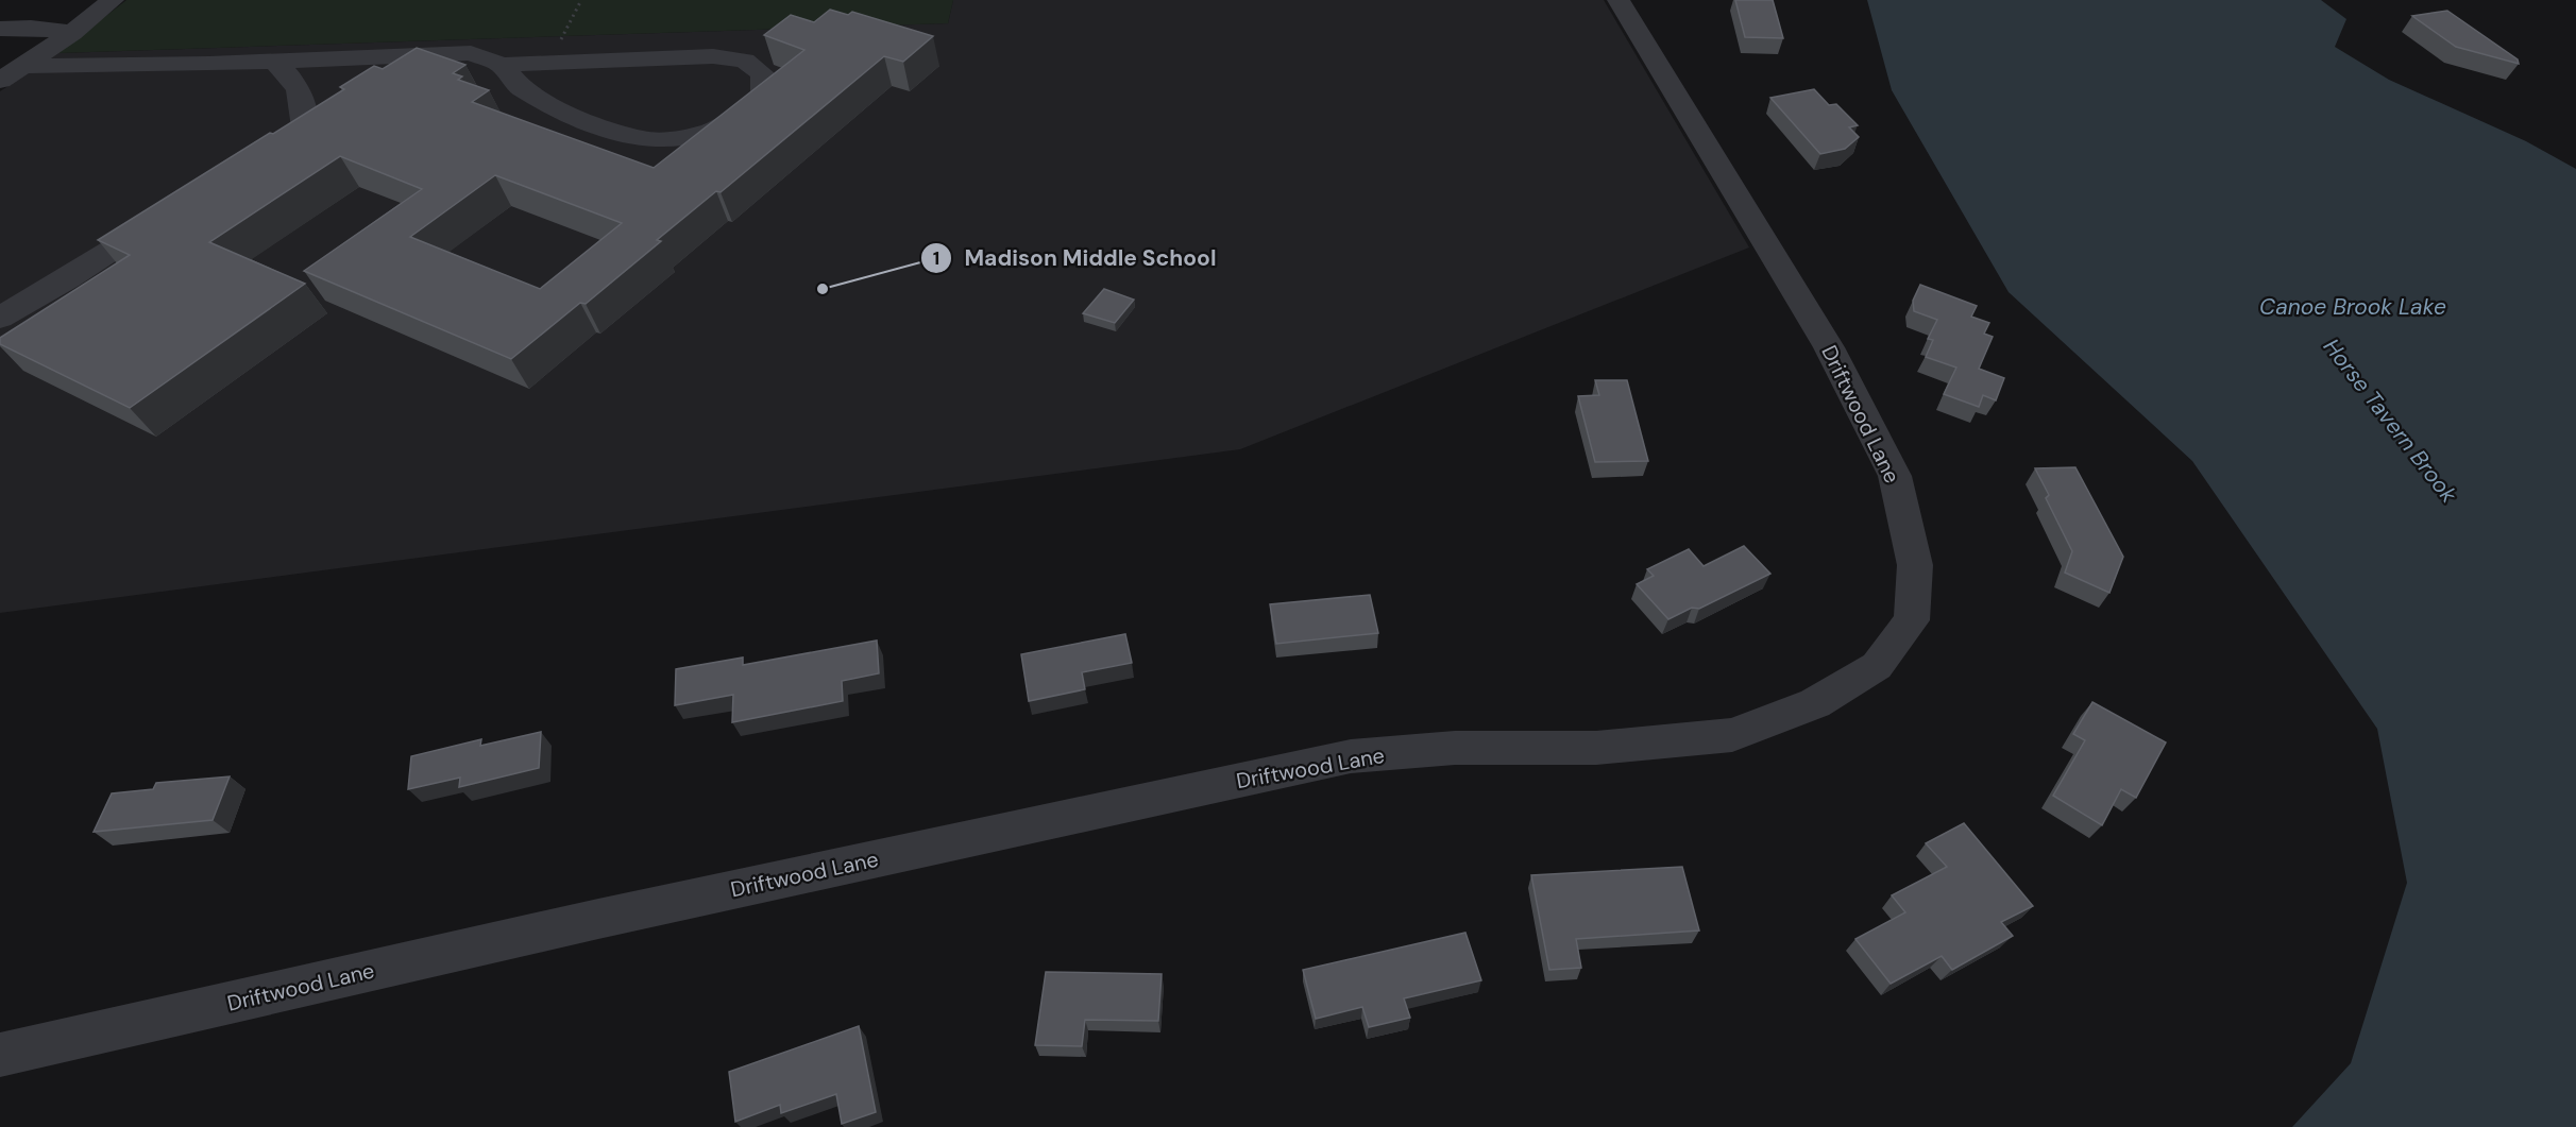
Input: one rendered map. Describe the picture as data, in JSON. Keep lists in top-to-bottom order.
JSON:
{
  "streets": {
    "street": ["Driftwood Lane"]
  },
  "water": ["Canoe Brook Lake", "Horse Tavern Brook"],
  "places": ["Madison Middle School"]
}
